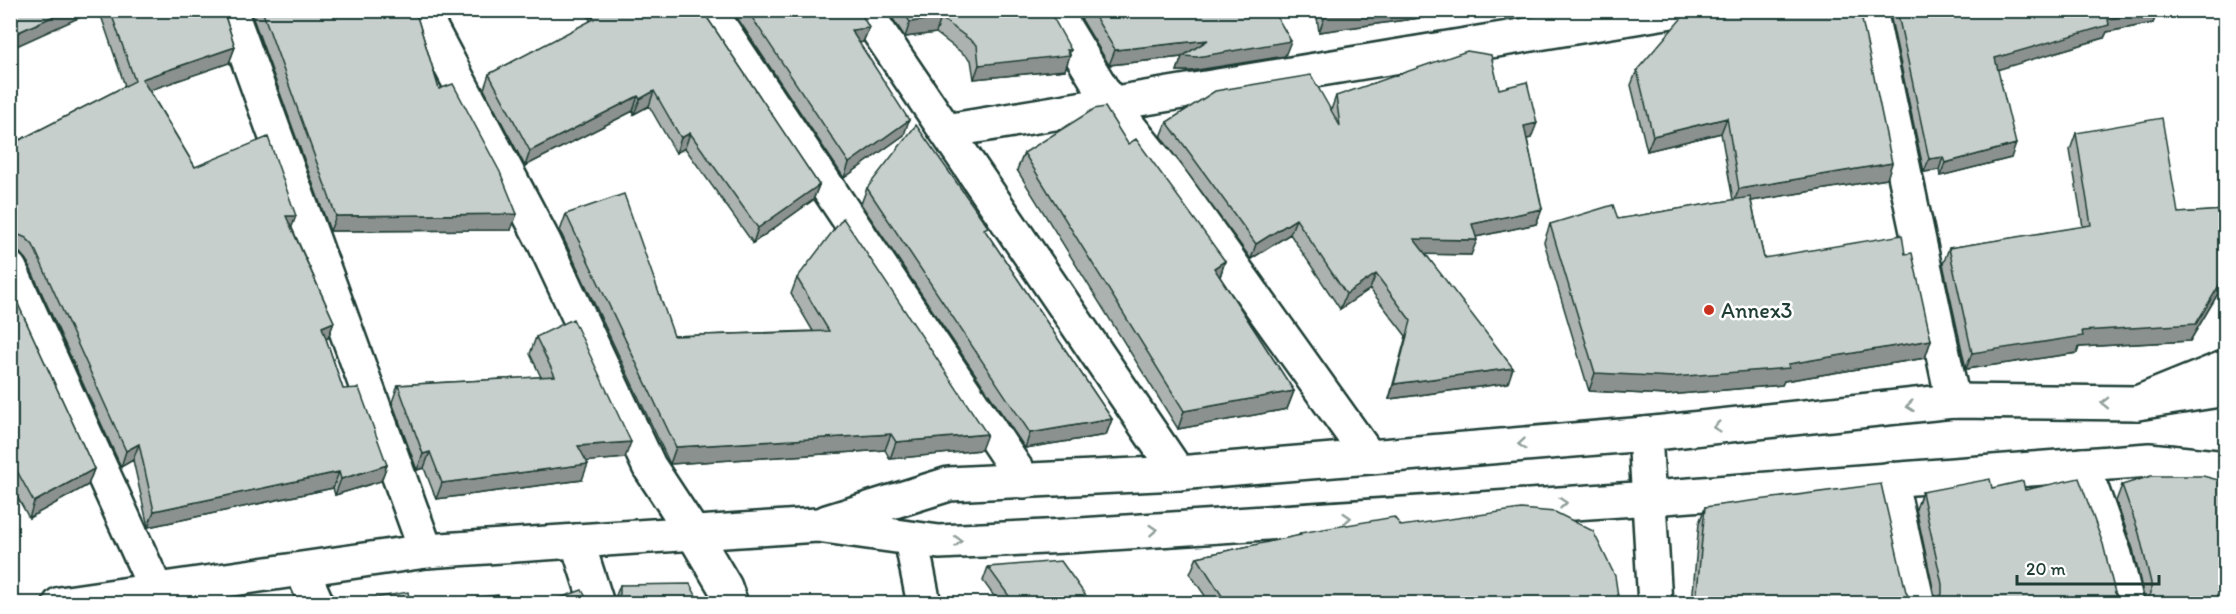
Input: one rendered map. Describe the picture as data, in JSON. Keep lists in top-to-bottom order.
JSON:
{
  "places": ["Annex3"],
  "scale_bar": "20 m"
}
